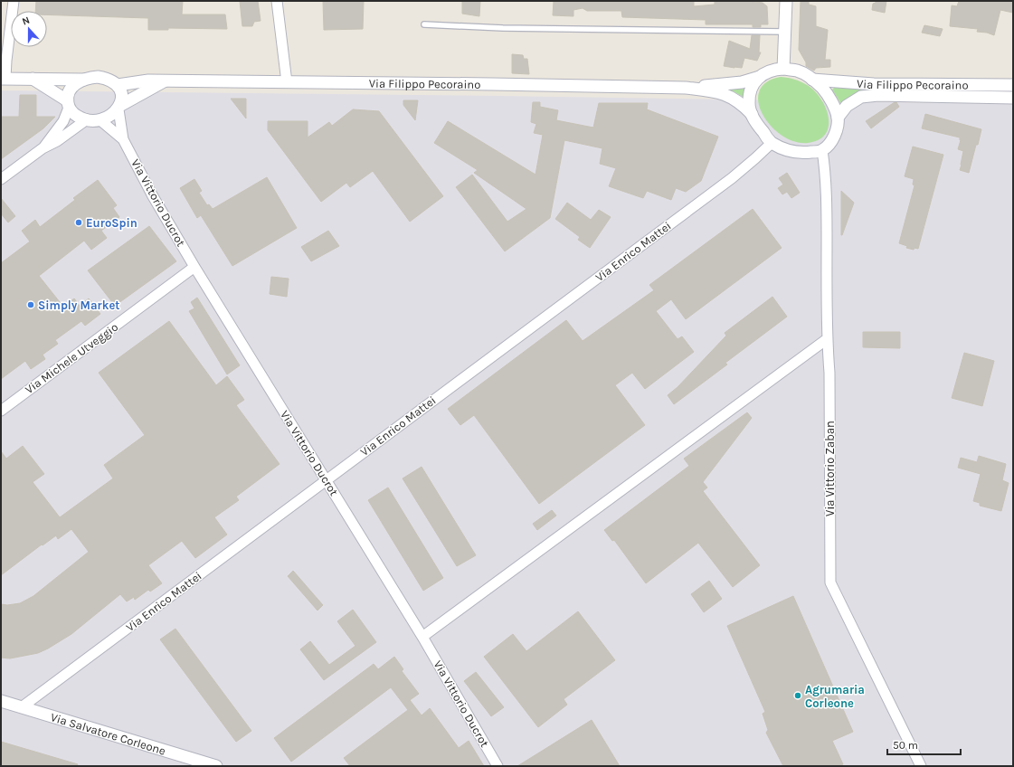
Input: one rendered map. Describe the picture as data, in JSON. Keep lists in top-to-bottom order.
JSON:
{
  "streets": {
    "street": [
      "Via Filippo Pecoraino",
      "Via Vittorio Ducrot",
      "Via Enrico Mattei",
      "Via Michele Utveggio",
      "Via Vittorio Zaban",
      "Via Salvatore Corleone"
    ]
  },
  "crossings": [
    ["Via Filippo Pecoraino", "Via Enrico Mattei"],
    ["Via Filippo Pecoraino", "Via Vittorio Zaban"],
    ["Via Vittorio Ducrot", "Via Enrico Mattei"],
    ["Via Vittorio Ducrot", "Via Michele Utveggio"],
    ["Via Enrico Mattei", "Via Vittorio Zaban"],
    ["Via Enrico Mattei", "Via Salvatore Corleone"]
  ],
  "places": ["EuroSpin", "Simply Market", "Agrumaria Corleone"],
  "scale_bar": "50 m",
  "north": "top"
}
